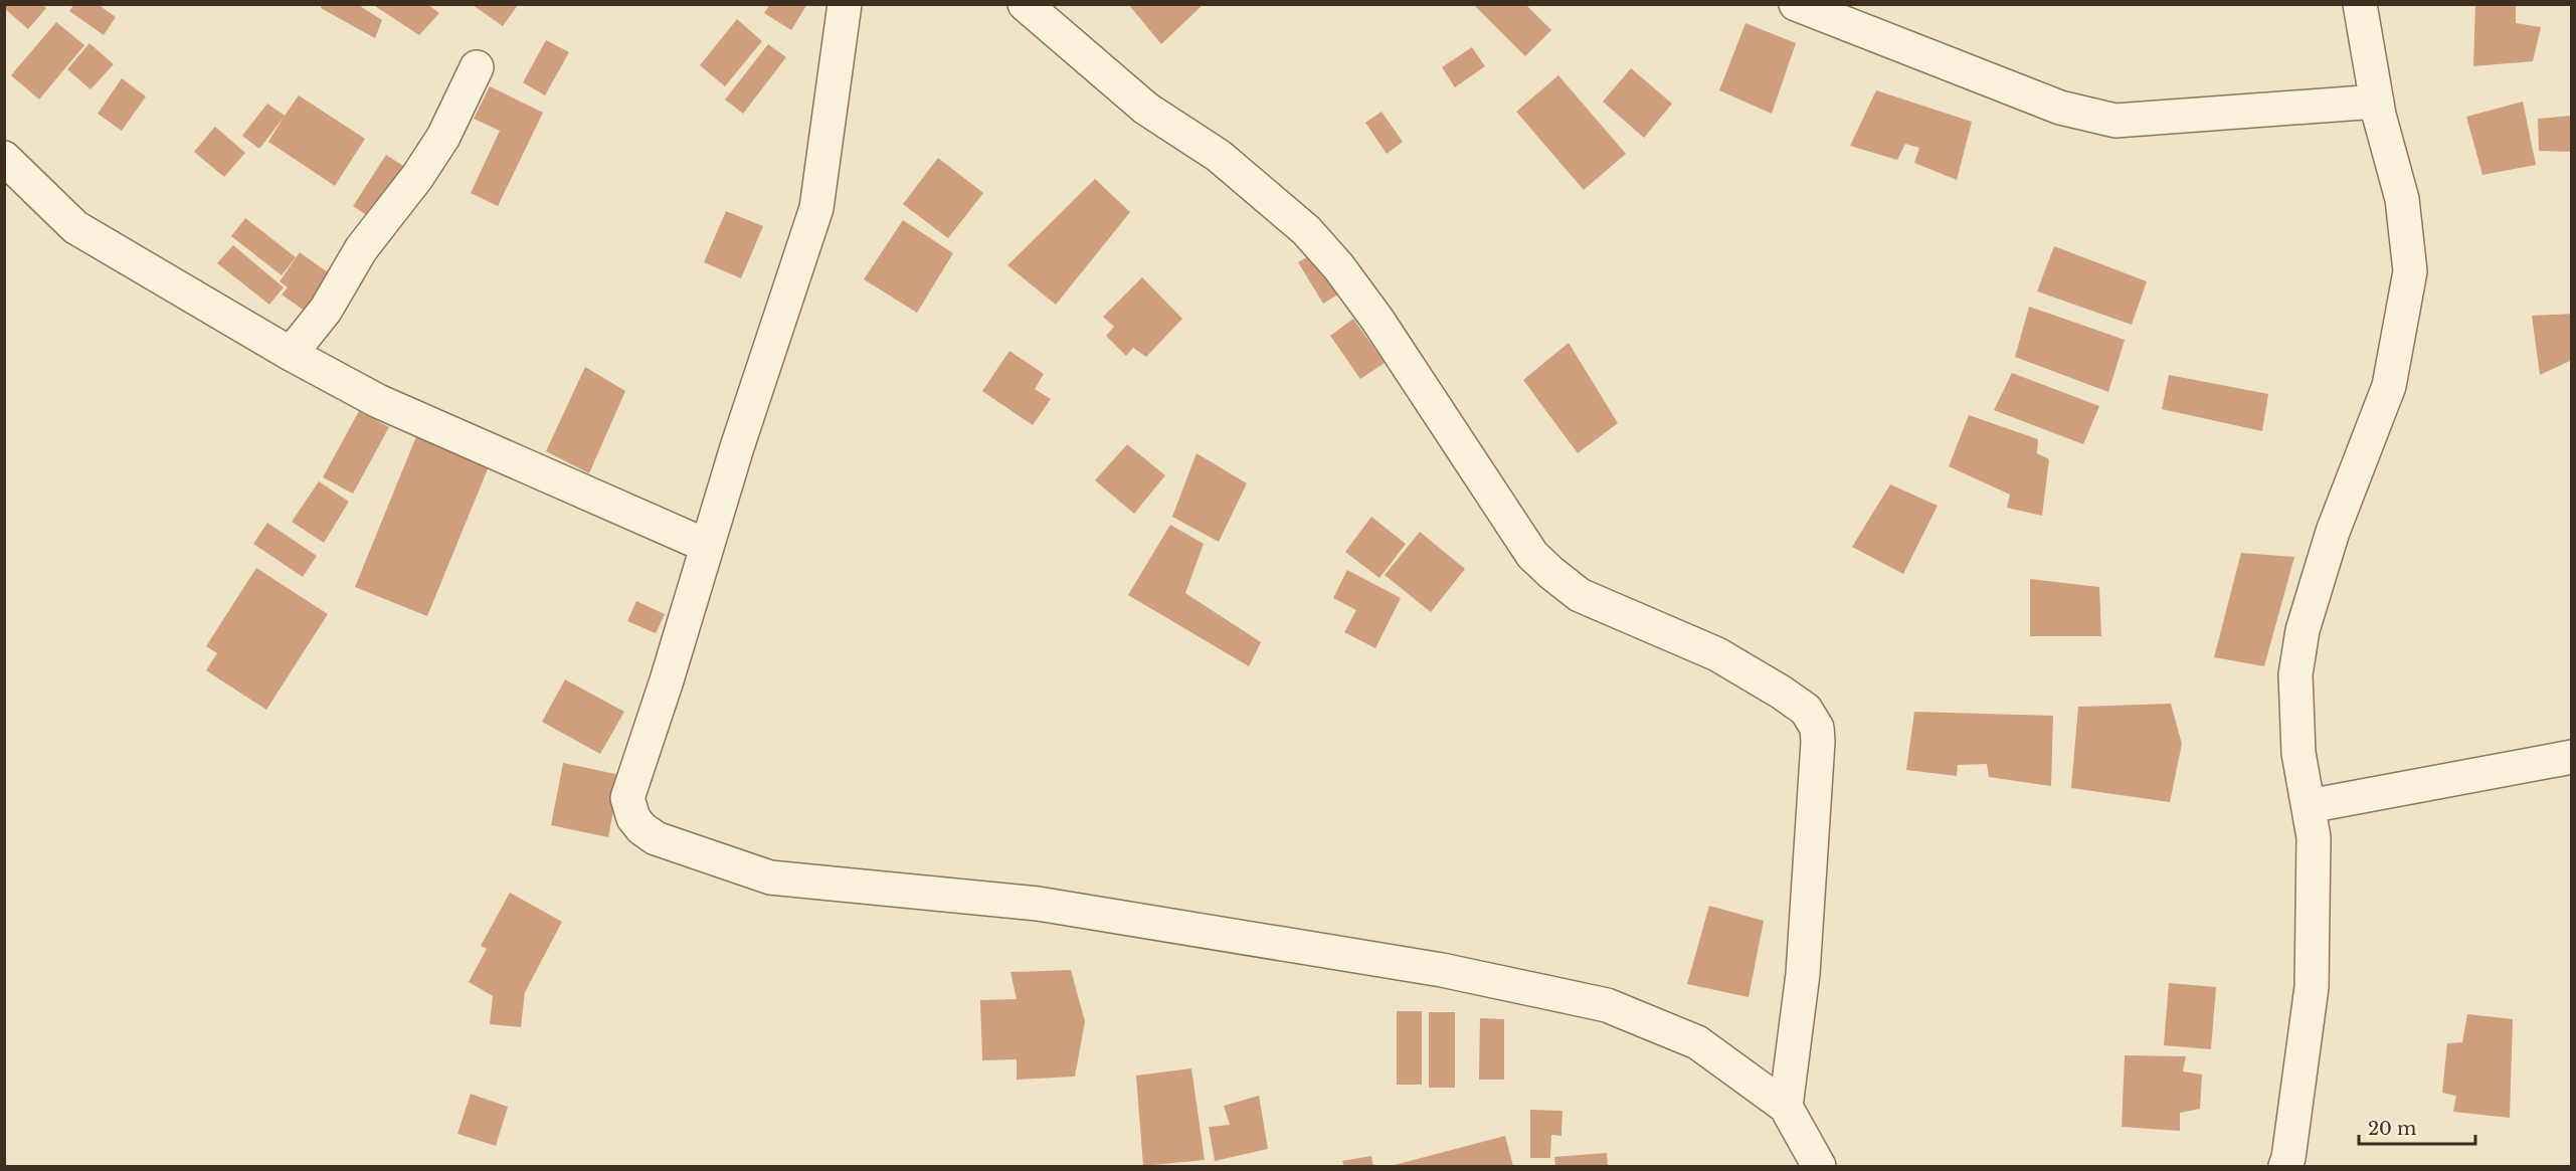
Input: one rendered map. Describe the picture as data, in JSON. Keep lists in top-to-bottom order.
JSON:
{
  "scale_bar": "20 m"
}
